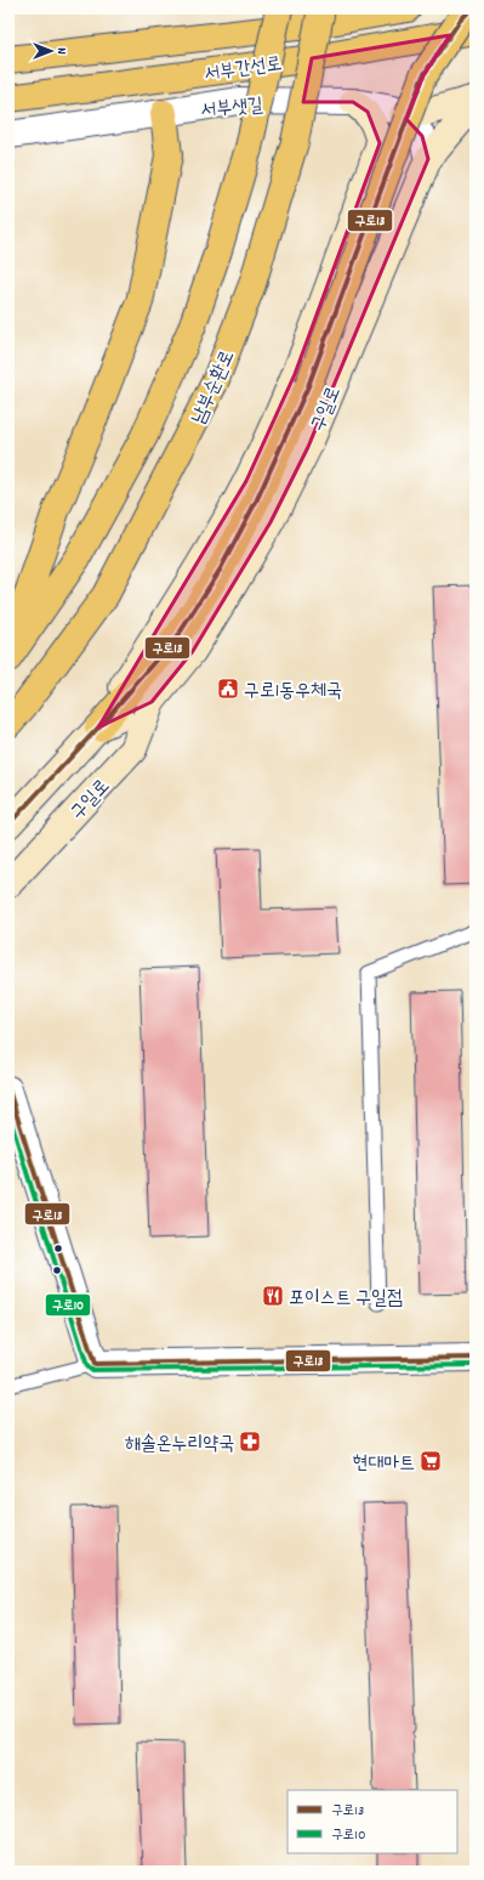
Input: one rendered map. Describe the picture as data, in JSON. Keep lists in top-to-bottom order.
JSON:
{
  "streets": {
    "main road": ["서부간선로", "남부순환로", "구일로"],
    "street": ["서부샛길"]
  },
  "crossings": [
    ["서부샛길", "구일로"]
  ],
  "places": {
    "public building": ["구로1동우체국"],
    "restaurant": ["포이스트 구일점"],
    "pharmacy": ["해솔온누리약국"],
    "supermarket": ["현대마트"]
  },
  "lines": ["transit line 구로13", "transit line 구로10"],
  "legend": ["구로13", "구로10"],
  "north": "right"
}
